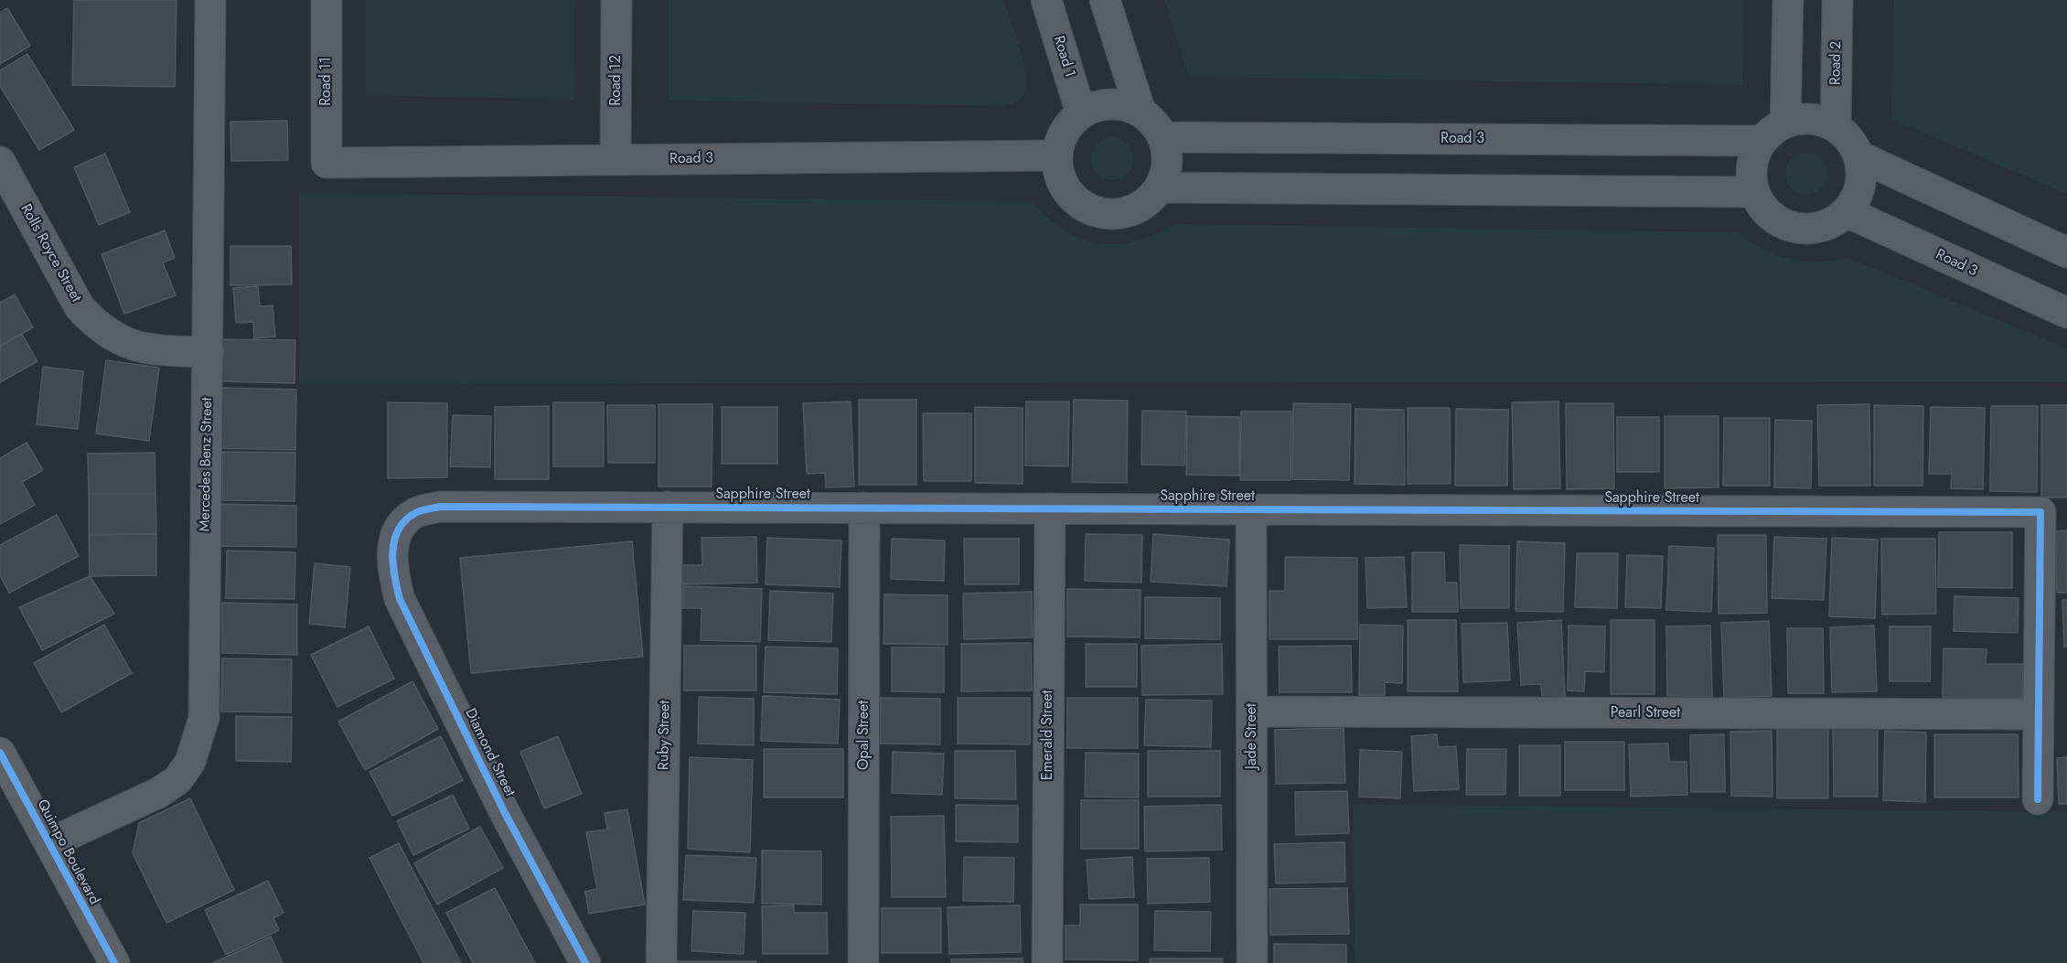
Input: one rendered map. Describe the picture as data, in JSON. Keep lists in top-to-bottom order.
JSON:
{
  "streets": {
    "main road": ["Quimpo Boulevard"],
    "street": [
      "Road 1",
      "Road 2",
      "Road 12",
      "Road 11",
      "Road 3",
      "Rolls Royce Street",
      "Mercedes Benz Street",
      "Sapphire Street",
      "Pearl Street",
      "Ruby Street",
      "Opal Street",
      "Emerald Street",
      "Jade Street",
      "Diamond Street"
    ]
  },
  "crossings": [
    ["Road 1", "Road 3"],
    ["Road 2", "Road 3"],
    ["Road 12", "Road 3"],
    ["Road 11", "Road 3"],
    ["Rolls Royce Street", "Mercedes Benz Street"],
    ["Mercedes Benz Street", "Quimpo Boulevard"],
    ["Sapphire Street", "Pearl Street"],
    ["Sapphire Street", "Ruby Street"],
    ["Sapphire Street", "Opal Street"],
    ["Sapphire Street", "Emerald Street"],
    ["Sapphire Street", "Jade Street"],
    ["Sapphire Street", "Diamond Street"],
    ["Pearl Street", "Jade Street"]
  ]
}
